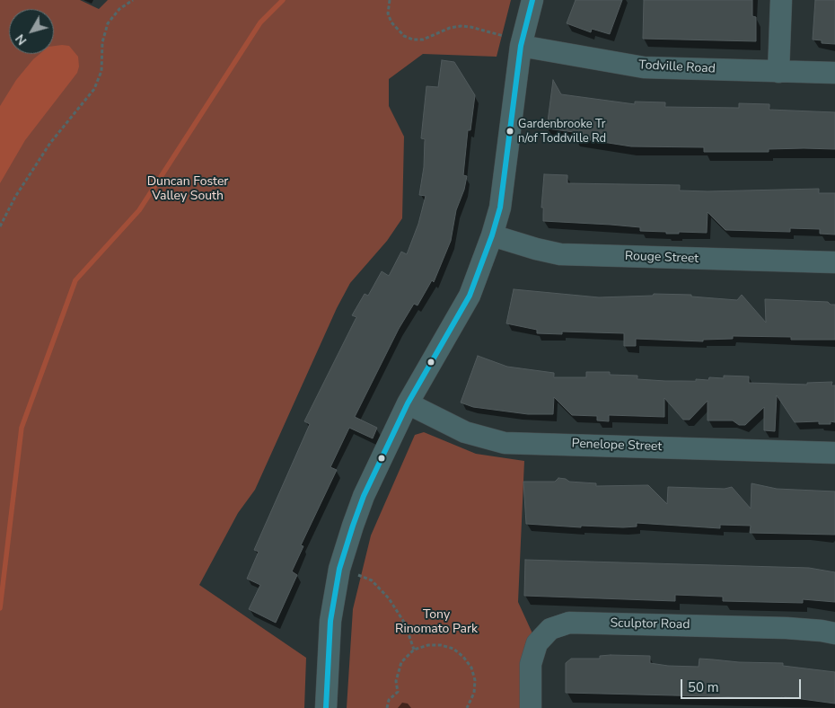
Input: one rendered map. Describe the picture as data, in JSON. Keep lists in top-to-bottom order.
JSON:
{
  "streets": {
    "street": [
      "Todville Road",
      "Rouge Street",
      "Penelope Street",
      "Sculptor Road"
    ]
  },
  "parks": ["Duncan Foster Valley South", "Tony Rinomato Park"],
  "places": ["Gardenbrooke Tr n/of Toddville Rd"],
  "scale_bar": "50 m",
  "north": "bottom left"
}
